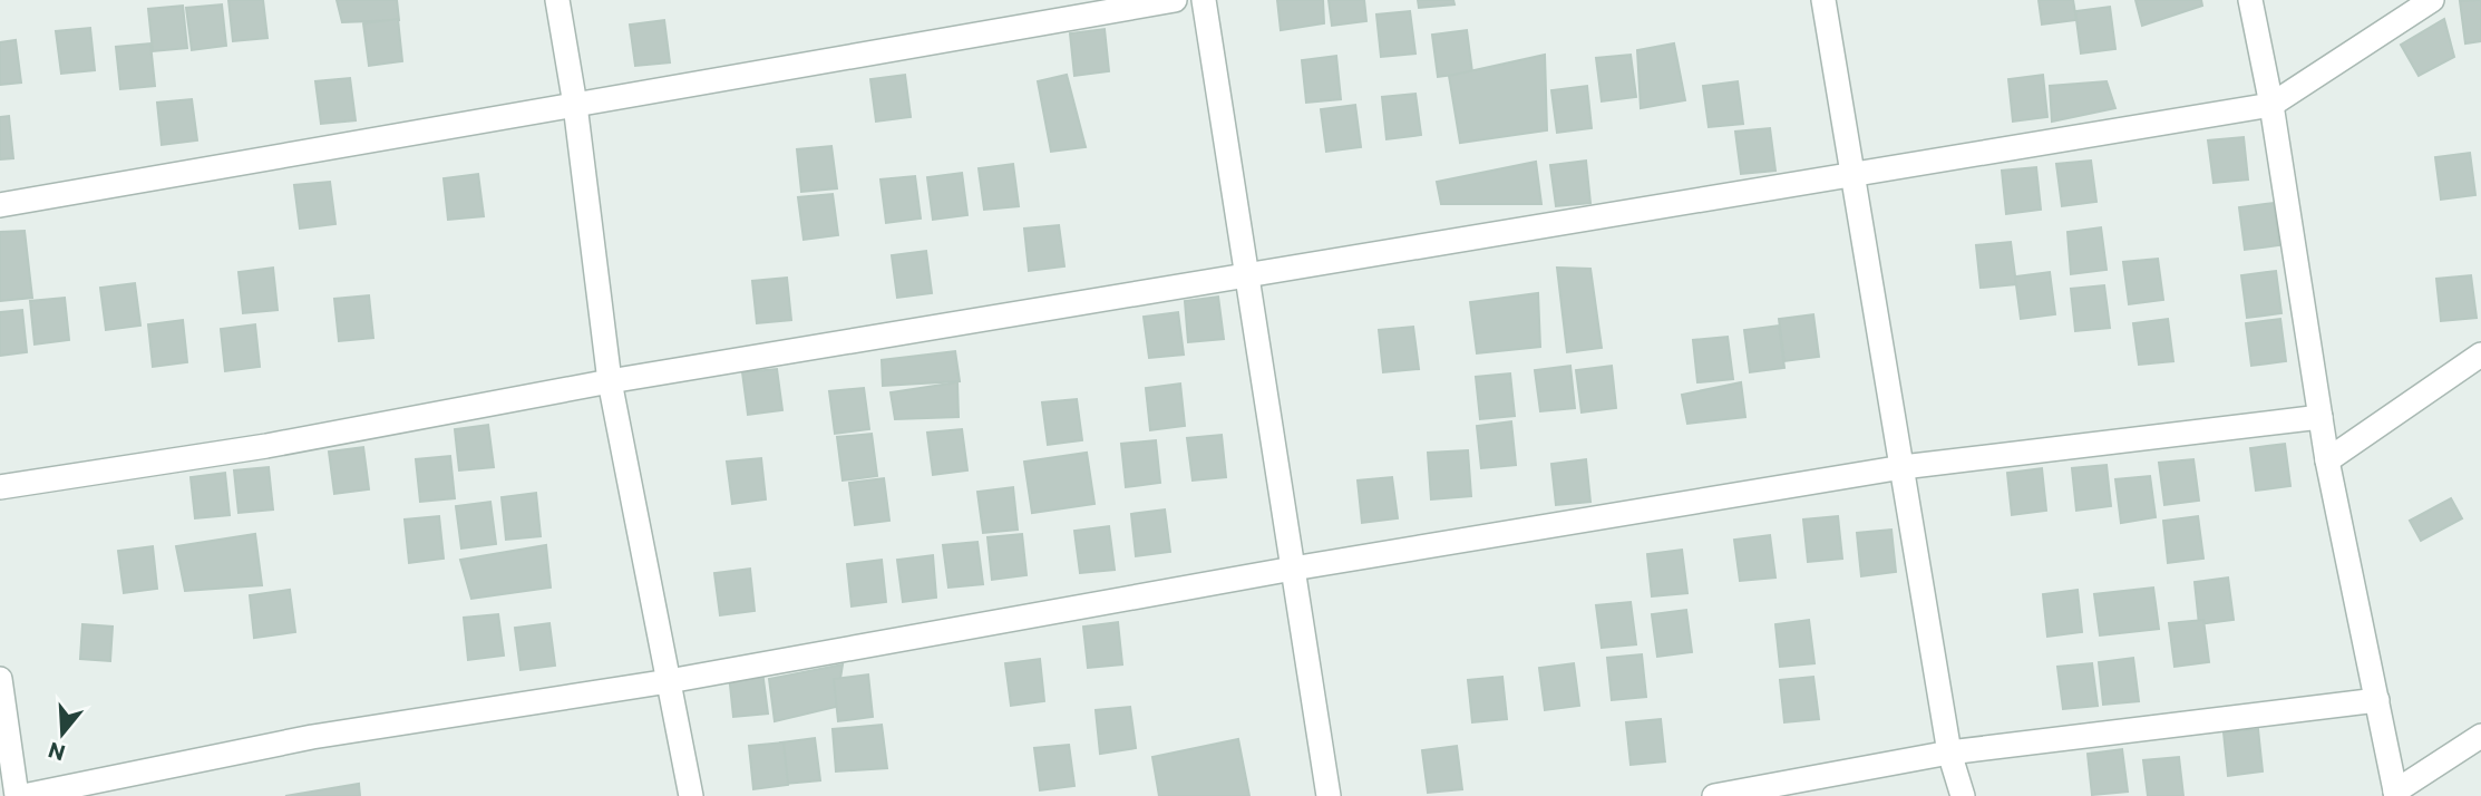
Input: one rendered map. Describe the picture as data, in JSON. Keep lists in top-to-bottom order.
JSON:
{
  "north": "bottom"
}
